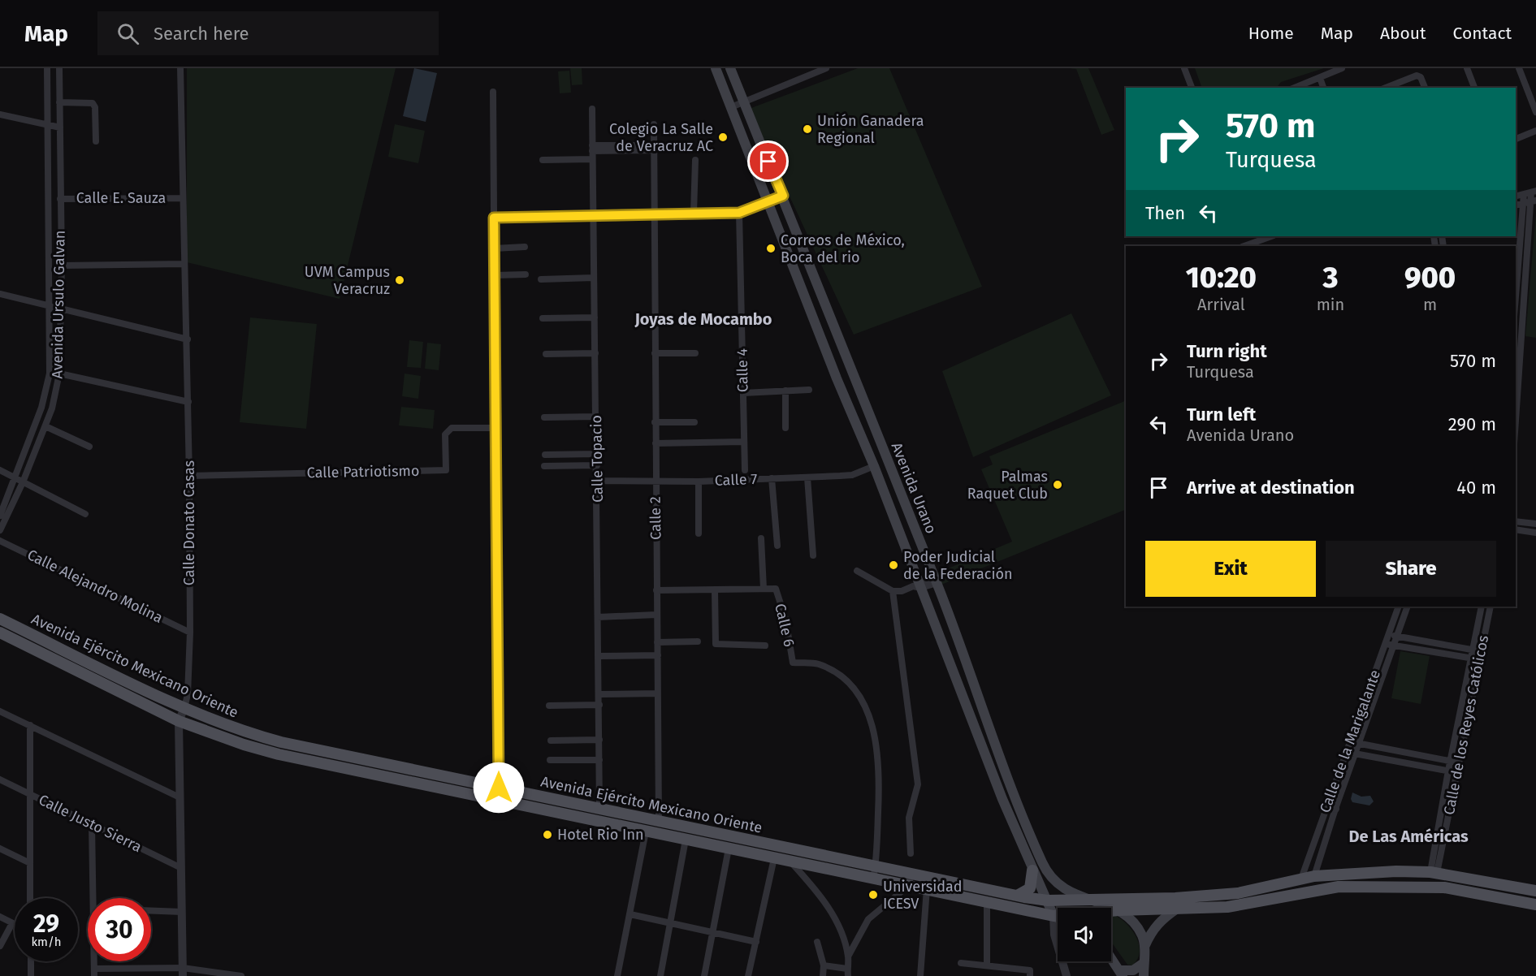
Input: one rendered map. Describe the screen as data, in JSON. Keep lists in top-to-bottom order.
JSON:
{
  "streets": {
    "main road": ["Avenida Urano", "Avenida Ejército Mexicano Oriente"],
    "street": [
      "Calle E. Sauza",
      "Avenida Ursulo Galvan",
      "Calle 4",
      "Calle Topacio",
      "Calle Patriotismo",
      "Calle 7",
      "Calle 2",
      "Calle Donato Casas",
      "Calle Alejandro Molina",
      "Calle 6",
      "Calle de los Reyes Católicos",
      "Calle de la Marigalante",
      "Calle Justo Sierra"
    ]
  },
  "crossings": [
    ["Calle E. Sauza", "Avenida Ursulo Galvan"],
    ["Calle E. Sauza", "Calle Donato Casas"],
    ["Calle Topacio", "Calle 7"],
    ["Calle Topacio", "Avenida Ejército Mexicano Oriente"],
    ["Calle Patriotismo", "Calle Donato Casas"],
    ["Calle 7", "Avenida Urano"],
    ["Calle 7", "Calle 2"],
    ["Avenida Urano", "Avenida Ejército Mexicano Oriente"],
    ["Calle 2", "Calle 6"],
    ["Calle 2", "Avenida Ejército Mexicano Oriente"],
    ["Calle Donato Casas", "Calle Alejandro Molina"],
    ["Calle Donato Casas", "Avenida Ejército Mexicano Oriente"],
    ["Calle Donato Casas", "Calle Justo Sierra"],
    ["Calle 6", "Avenida Ejército Mexicano Oriente"]
  ],
  "districts": ["Joyas de Mocambo", "De Las Américas"],
  "places": [
    "Unión Ganadera Regional",
    "Colegio La Salle de Veracruz AC",
    "Correos de México, Boca del rio",
    "UVM Campus Veracruz",
    "Palmas Raquet Club",
    "Poder Judicial de la Federación",
    "Hotel Rio Inn",
    "Universidad ICESV"
  ],
  "page": {
    "header": "Map",
    "search": "Search here",
    "nav": [
      "Home",
      "Map",
      "About",
      "Contact"
    ],
    "turn": ["570 m", "Turquesa"],
    "then": "Then",
    "eta": [
      "10:20",
      "Arrival",
      "3",
      "min",
      "900",
      "m"
    ],
    "list": [
      {
        "name": "Turn right",
        "note": "Turquesa",
        "value": "570 m"
      },
      {
        "name": "Turn left",
        "note": "Avenida Urano",
        "value": "290 m"
      },
      {
        "name": "Arrive at destination",
        "value": "40 m"
      }
    ],
    "buttons": ["Exit", "Share"],
    "speed": "29 km/h",
    "limit": "30"
  }
}
